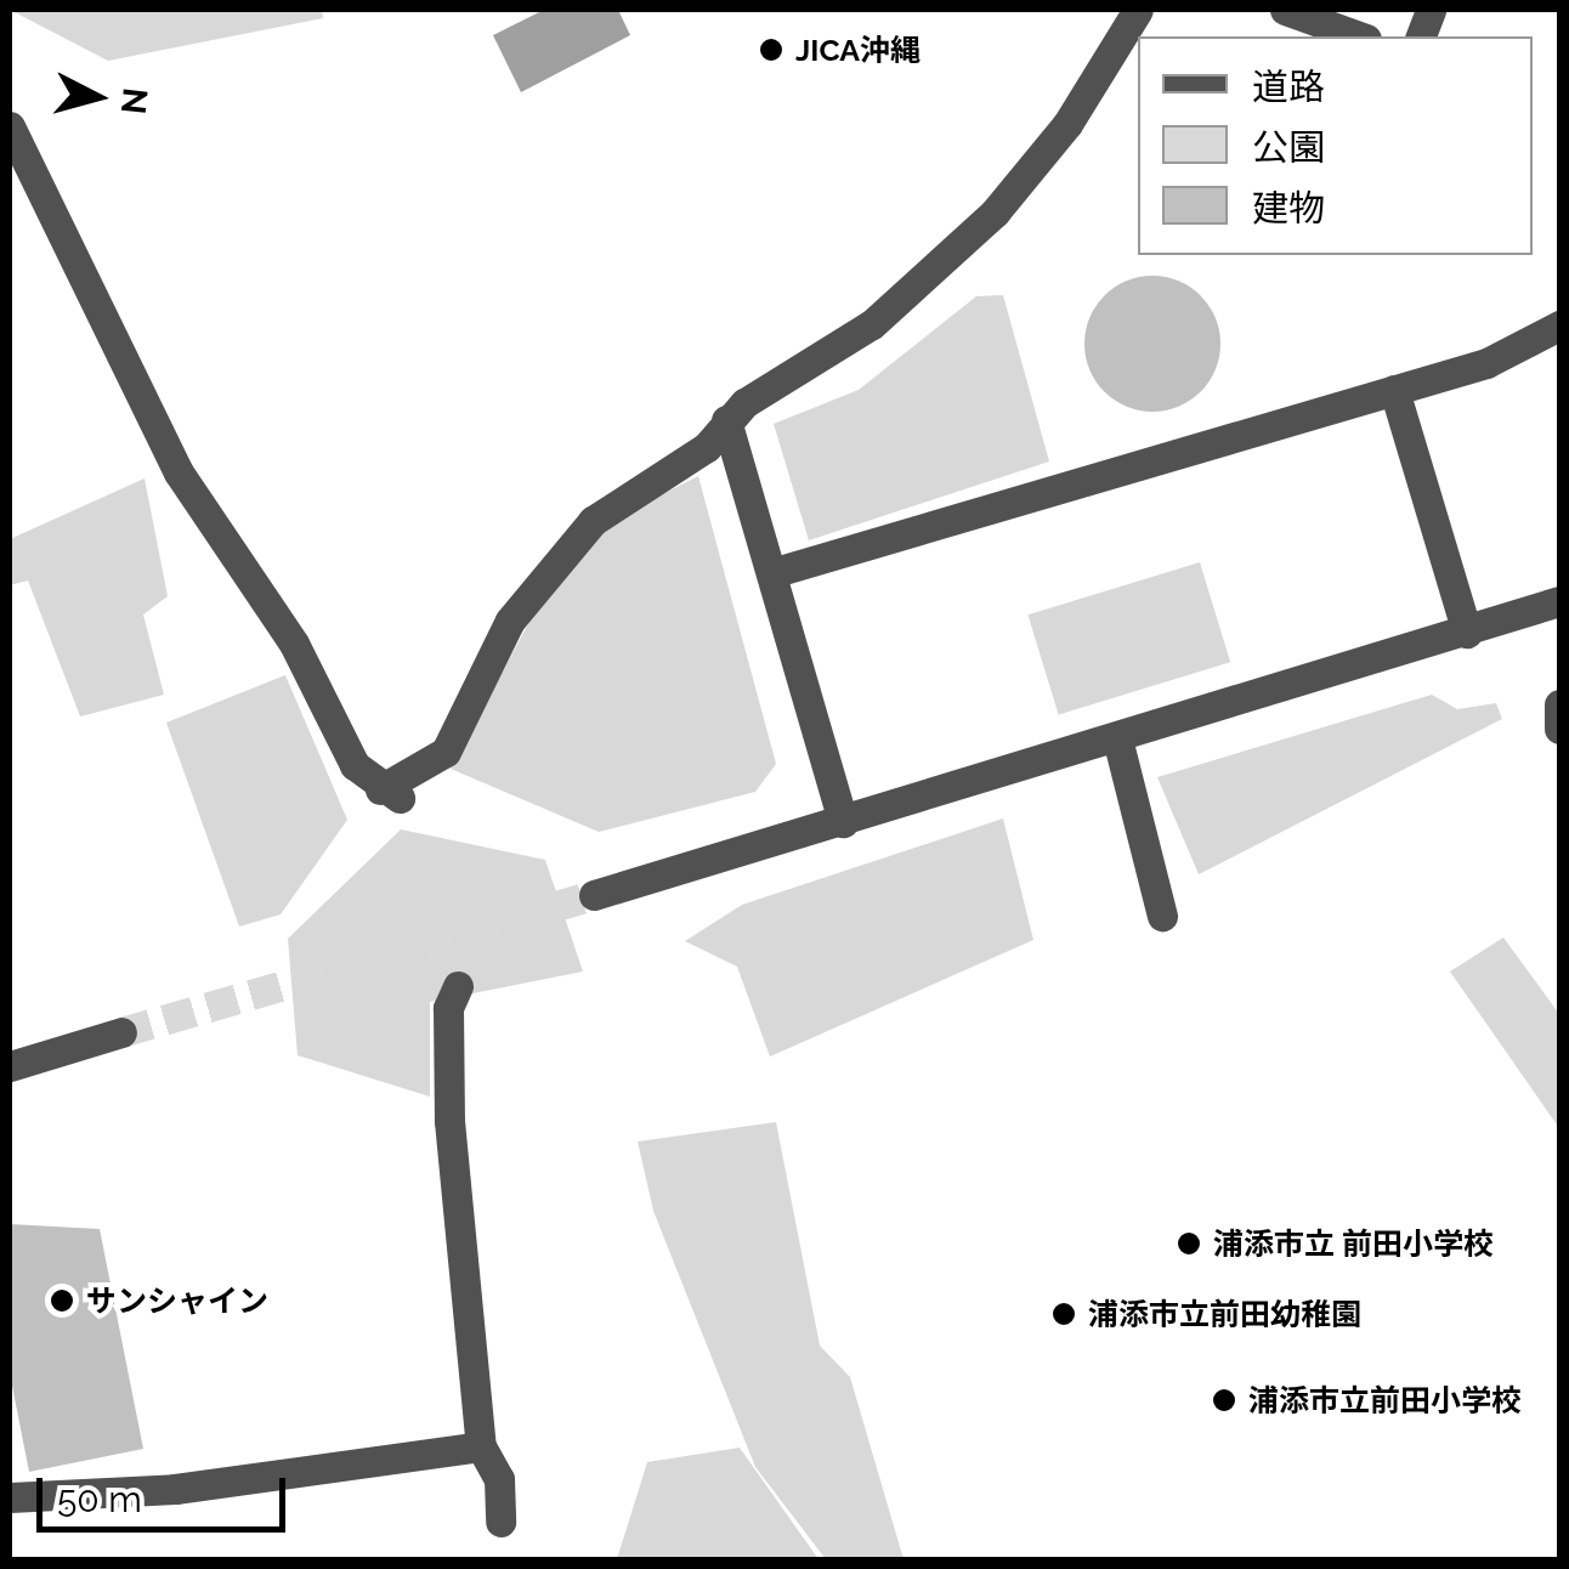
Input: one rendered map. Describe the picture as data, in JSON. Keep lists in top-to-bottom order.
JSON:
{
  "places": [
    "JICA沖縄",
    "浦添市立 前田小学校",
    "サンシャイン",
    "浦添市立前田幼稚園",
    "浦添市立前田小学校"
  ],
  "legend": ["道路", "公園", "建物"],
  "scale_bar": "50 m",
  "north": "right"
}
